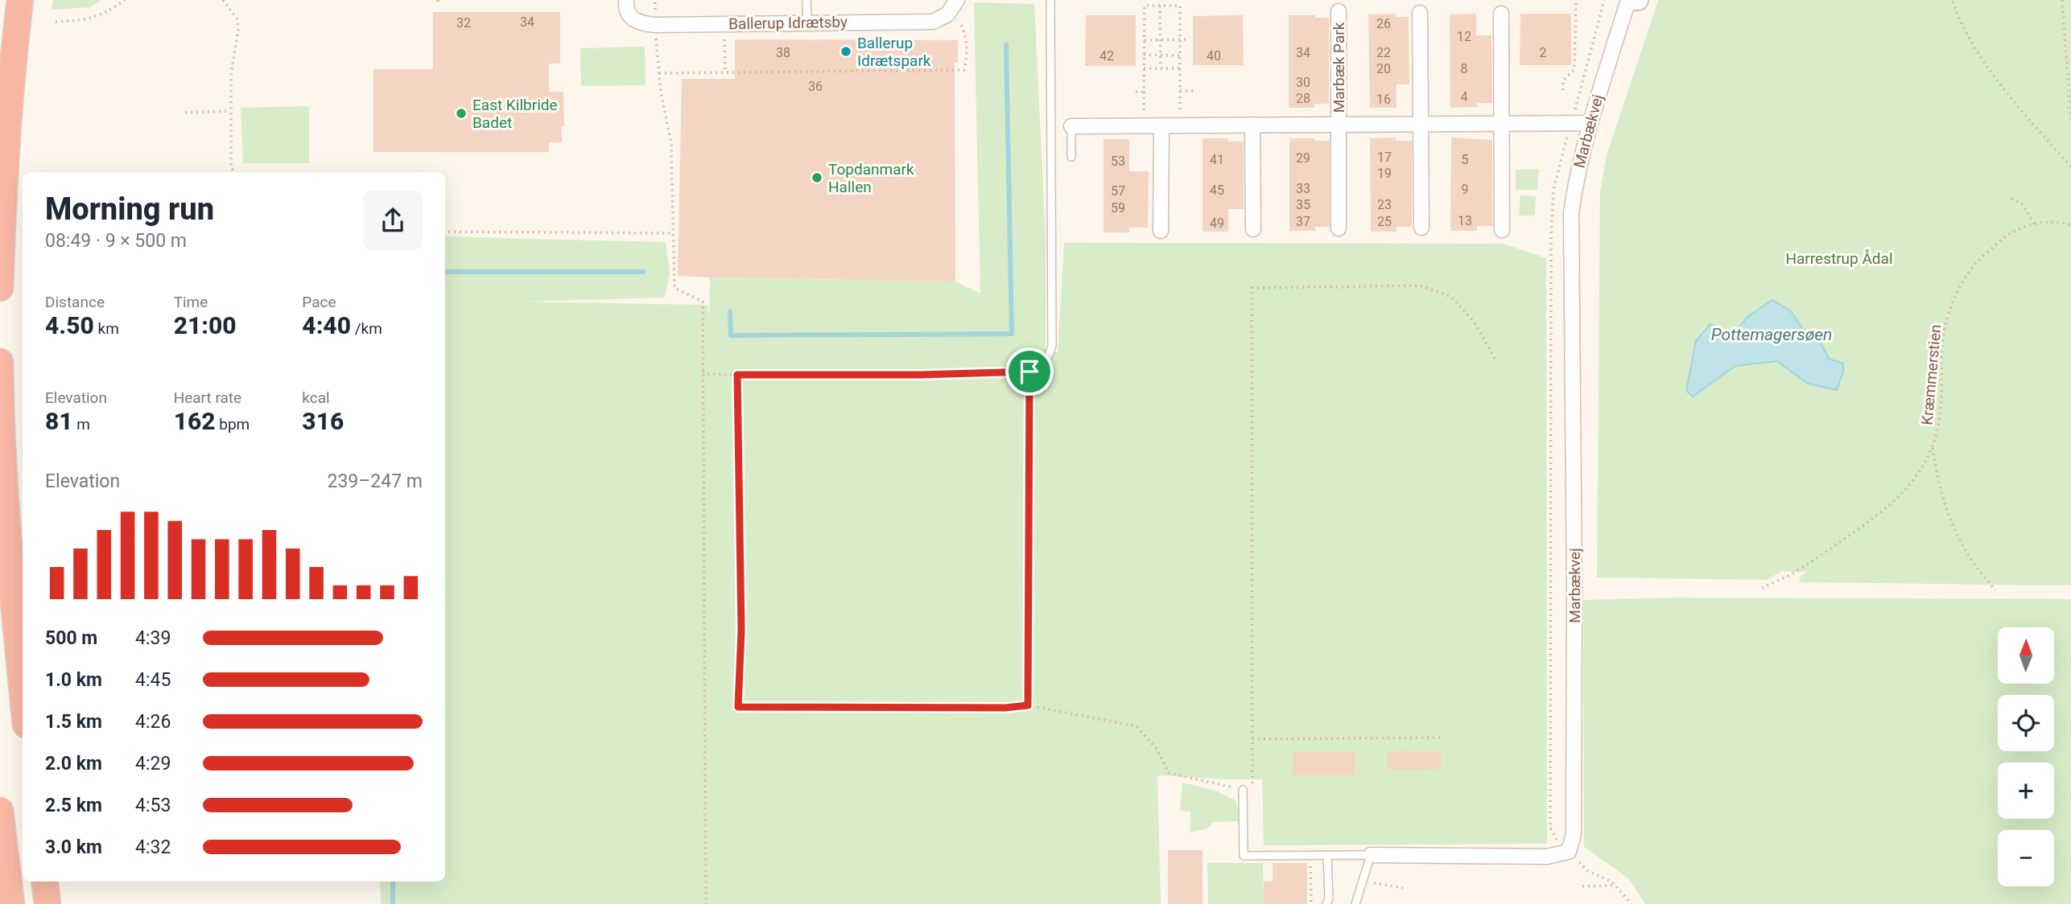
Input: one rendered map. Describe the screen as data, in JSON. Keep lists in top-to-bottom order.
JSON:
{
  "streets": {
    "street": ["Ballerup Idrætsby", "Marbæk Park", "Marbækvej"],
    "path": ["Kræmmerstien"]
  },
  "crossings": [
    ["Marbæk Park", "Marbækvej"]
  ],
  "water": ["Pottemagersøen"],
  "parks": ["Harrestrup Ådal"],
  "places": ["Ballerup Idrætspark", "East Kilbride Badet", "Topdanmark Hallen"],
  "house_numbers": [
    "34",
    "32",
    "26",
    "12",
    "38",
    "34",
    "22",
    "2",
    "42",
    "40",
    "20",
    "8",
    "30",
    "36",
    "4",
    "28",
    "16",
    "17",
    "29",
    "41",
    "5",
    "53",
    "19",
    "33",
    "9",
    "45",
    "57",
    "35",
    "23",
    "59",
    "13",
    "37",
    "25",
    "49"
  ],
  "north": "top",
  "page": {
    "heading": ["Morning run", "08:49 · 9 × 500 m"],
    "stats": [
      ["Distance", "4.50 km"],
      ["Time", "21:00"],
      ["Pace", "4:40 /km"],
      ["Elevation", "81 m"],
      ["Heart rate", "162 bpm"],
      ["kcal", "316"]
    ],
    "chart": ["Elevation", "239–247 m"],
    "list": [
      {
        "name": "500 m",
        "note": "4:39"
      },
      {
        "name": "1.0 km",
        "note": "4:45"
      },
      {
        "name": "1.5 km",
        "note": "4:26"
      },
      {
        "name": "2.0 km",
        "note": "4:29"
      },
      {
        "name": "2.5 km",
        "note": "4:53"
      },
      {
        "name": "3.0 km",
        "note": "4:32"
      }
    ],
    "map_buttons": ["+", "−"]
  }
}
